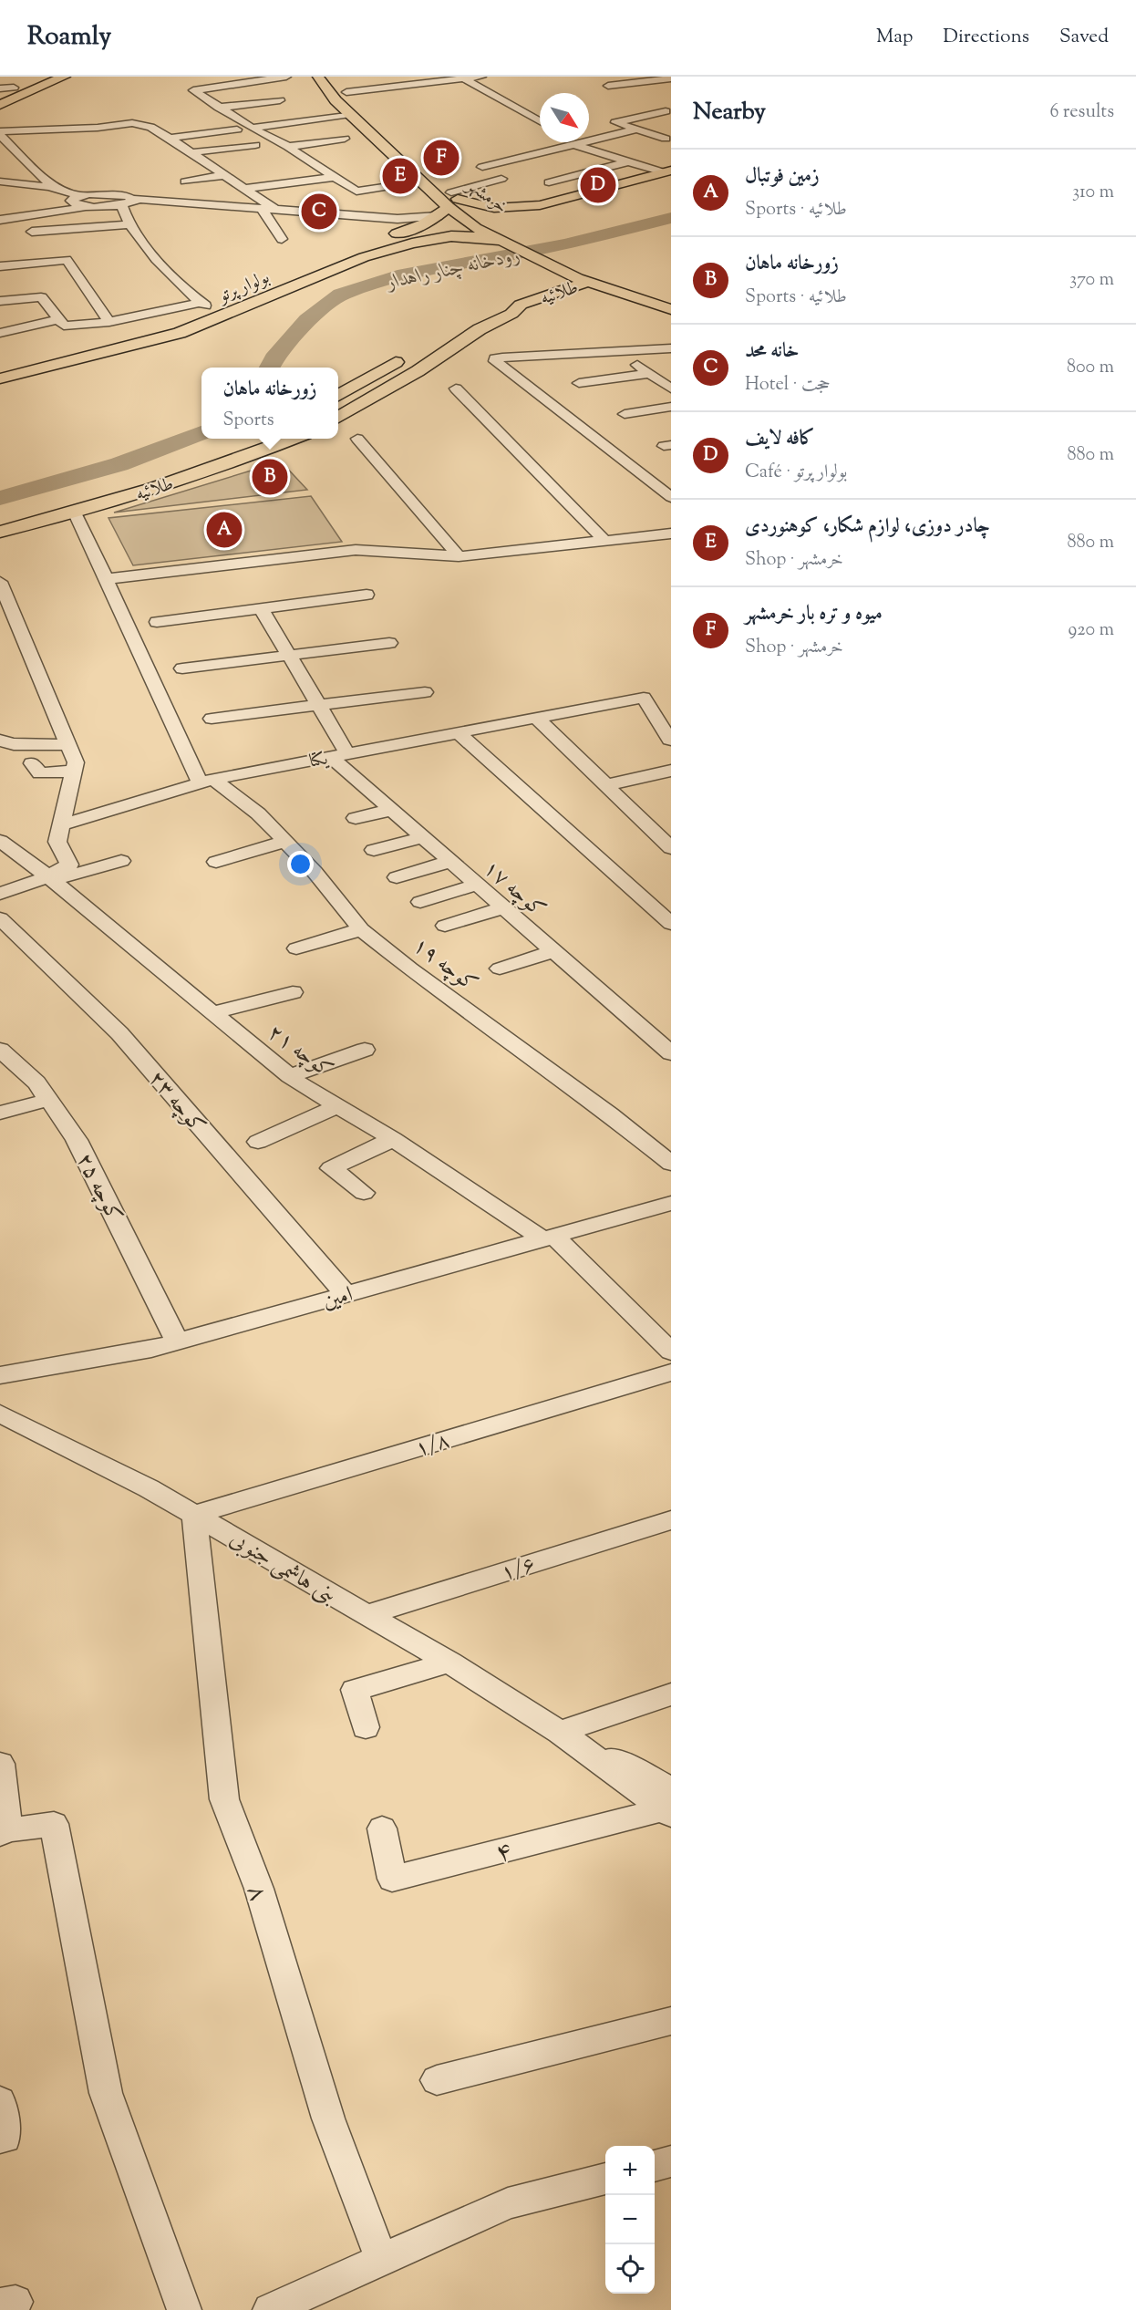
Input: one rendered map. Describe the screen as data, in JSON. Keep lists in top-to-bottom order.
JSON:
{
  "streets": {
    "main road": ["خرمشهر", "بولوار پرتو", "طلائیه"],
    "street": [
      "یکتا",
      "کوچه ۱۷",
      "کوچه ۱۹",
      "کوچه ۲۱",
      "کوچه ۲۳",
      "کوچه ۲۵",
      "امین",
      "۱/۸",
      "بنی هاشمی جنوبی",
      "۱/۶",
      "۴",
      "۸"
    ]
  },
  "crossings": [
    ["خرمشهر", "بولوار پرتو"],
    ["یکتا", "کوچه ۱۷"],
    ["یکتا", "کوچه ۱۹"],
    ["کوچه ۲۱", "امین"],
    ["کوچه ۲۳", "امین"],
    ["کوچه ۲۵", "امین"],
    ["۱/۸", "بنی هاشمی جنوبی"],
    ["۱/۸", "۸"],
    ["بنی هاشمی جنوبی", "۱/۶"],
    ["بنی هاشمی جنوبی", "۴"],
    ["بنی هاشمی جنوبی", "۸"]
  ],
  "water": ["رودخانه چنار راهدار"],
  "north": "bottom right",
  "page": {
    "header": "Roamly",
    "nav": ["Map", "Directions", "Saved"],
    "heading": ["Nearby", "6 results"],
    "pins": [
      "F",
      "E",
      "D",
      "C",
      "B",
      "A"
    ],
    "list": [
      {
        "mark": "A",
        "name": "زمین فوتبال",
        "note": "Sports · طلائیه",
        "value": "310 m"
      },
      {
        "mark": "B",
        "name": "زورخانه ماهان",
        "note": "Sports · طلائیه",
        "value": "370 m"
      },
      {
        "mark": "C",
        "name": "خانه محد",
        "note": "Hotel · حجت",
        "value": "800 m"
      },
      {
        "mark": "D",
        "name": "کافه لایف",
        "note": "Café · بولوار پرتو",
        "value": "880 m"
      },
      {
        "mark": "E",
        "name": "چادر دوزی، لوازم شکار، کوهنوردی",
        "note": "Shop · خرمشهر",
        "value": "880 m"
      },
      {
        "mark": "F",
        "name": "میوه و تره بار خرمشهر",
        "note": "Shop · خرمشهر",
        "value": "920 m"
      }
    ],
    "popup": ["زورخانه ماهان", "Sports"],
    "map_buttons": ["+", "−"]
  }
}
